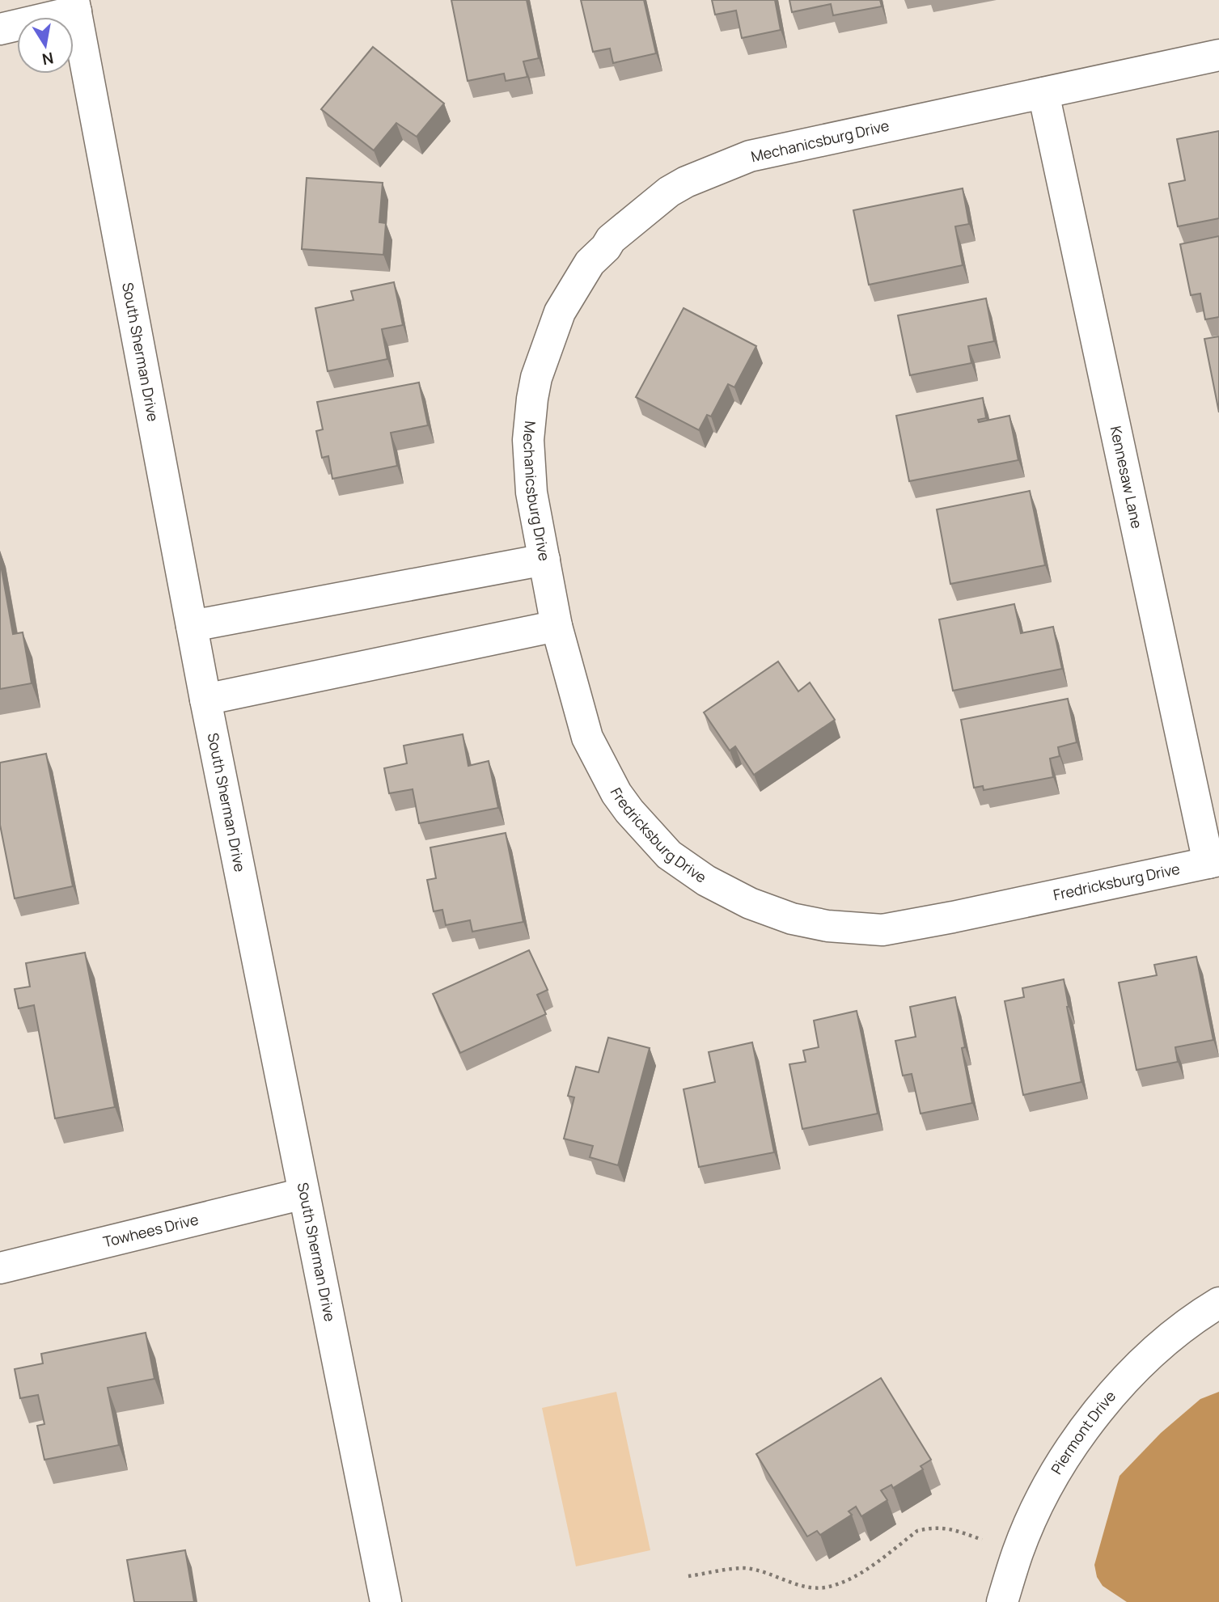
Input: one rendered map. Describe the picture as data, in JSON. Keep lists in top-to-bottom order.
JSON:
{
  "streets": {
    "street": [
      "Mechanicsburg Drive",
      "South Sherman Drive",
      "Kennesaw Lane",
      "Fredricksburg Drive",
      "Towhees Drive",
      "Piermont Drive"
    ]
  },
  "crossings": [
    ["Mechanicsburg Drive", "Kennesaw Lane"],
    ["Mechanicsburg Drive", "Fredricksburg Drive"],
    ["South Sherman Drive", "Towhees Drive"],
    ["Kennesaw Lane", "Fredricksburg Drive"]
  ],
  "north": "bottom"
}
